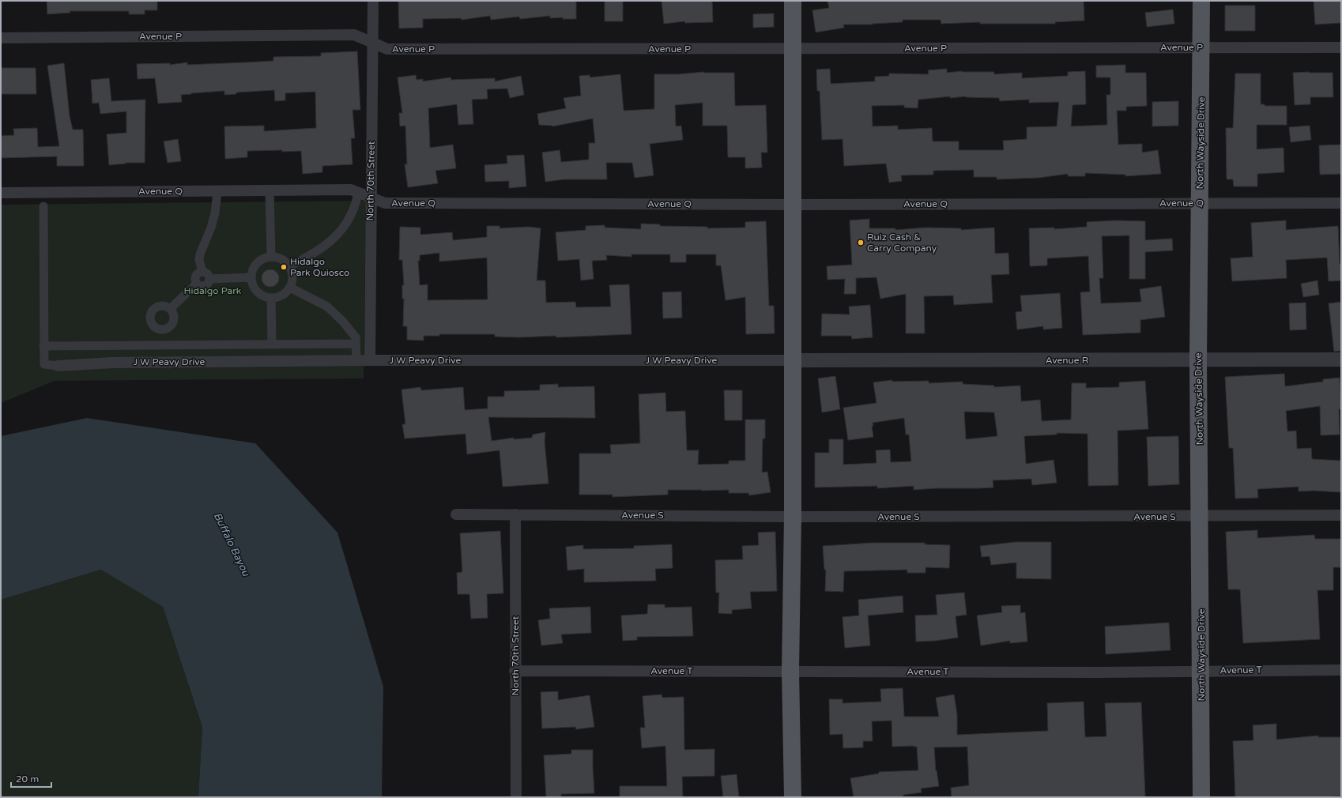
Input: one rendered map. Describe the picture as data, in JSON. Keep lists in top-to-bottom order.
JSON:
{
  "streets": {
    "main road": ["North Wayside Drive"],
    "street": [
      "Avenue P",
      "North 70th Street",
      "Avenue Q",
      "J W Peavy Drive",
      "Avenue R",
      "Avenue S",
      "Avenue T"
    ]
  },
  "crossings": [
    ["Avenue P", "North Wayside Drive"],
    ["Avenue P", "North 70th Street"],
    ["North Wayside Drive", "Avenue Q"],
    ["North Wayside Drive", "Avenue R"],
    ["North Wayside Drive", "Avenue S"],
    ["North Wayside Drive", "Avenue T"],
    ["North 70th Street", "Avenue Q"],
    ["North 70th Street", "J W Peavy Drive"],
    ["North 70th Street", "Avenue S"],
    ["North 70th Street", "Avenue T"],
    ["J W Peavy Drive", "Avenue R"]
  ],
  "water": ["Buffalo Bayou"],
  "parks": ["Hidalgo Park"],
  "places": ["Ruiz Cash & Carry Company", "Hidalgo Park Quiosco"],
  "scale_bar": "20 m"
}
